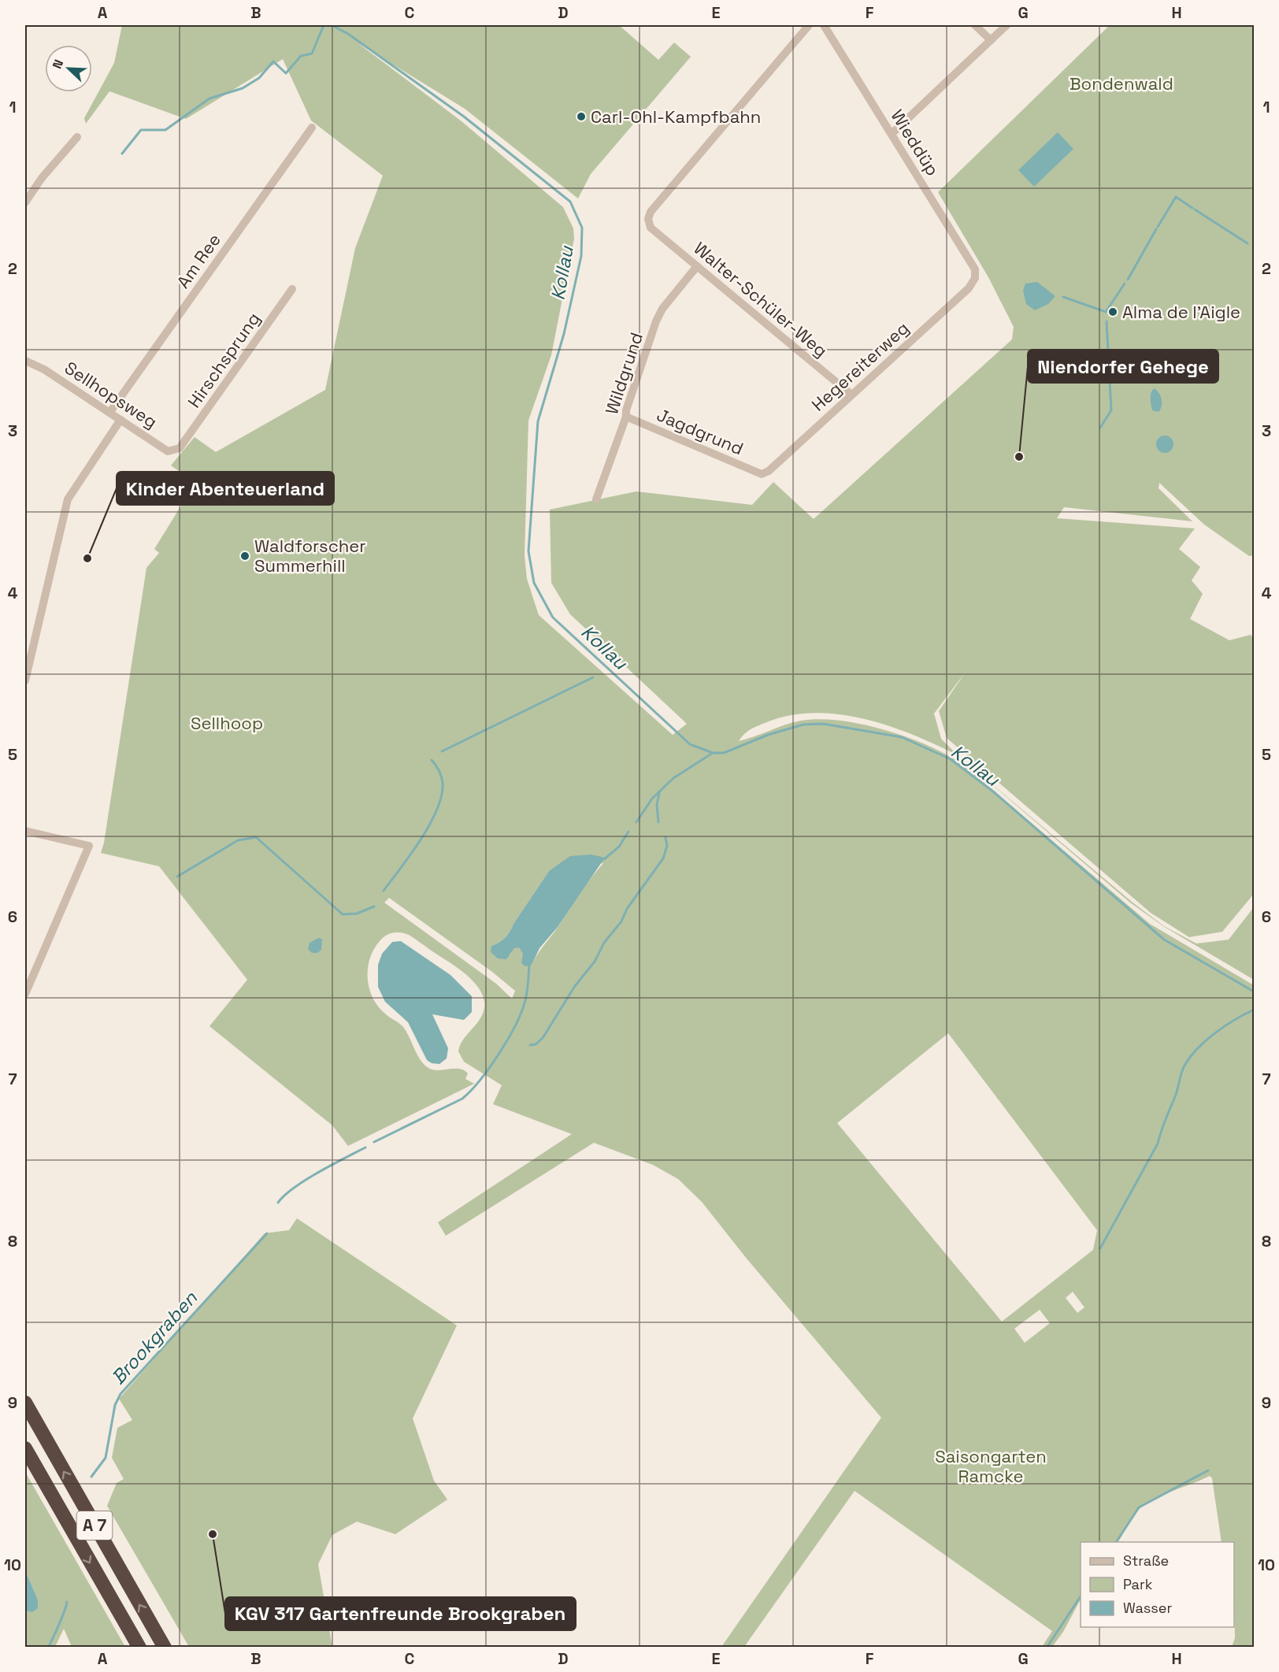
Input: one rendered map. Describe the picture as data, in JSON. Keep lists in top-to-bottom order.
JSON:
{
  "streets": {
    "highway": ["A 7"],
    "street": [
      "Wieddüp",
      "Am Ree",
      "Walter-Schüler-Weg",
      "Hirschsprung",
      "Hegereiterweg",
      "Wildgrund",
      "Sellhopsweg",
      "Jagdgrund"
    ]
  },
  "crossings": [
    ["Wieddüp", "Hegereiterweg"],
    ["Am Ree", "Sellhopsweg"],
    ["Walter-Schüler-Weg", "Hegereiterweg"],
    ["Walter-Schüler-Weg", "Wildgrund"],
    ["Hirschsprung", "Sellhopsweg"],
    ["Hegereiterweg", "Jagdgrund"],
    ["Wildgrund", "Jagdgrund"]
  ],
  "water": ["Kollau", "Brookgraben"],
  "parks": ["Bondenwald", "Sellhoop", "Saisongarten Ramcke"],
  "places": [
    "Carl-Ohl-Kampfbahn",
    "Alma de l'Aigle",
    "Niendorfer Gehege",
    "Waldforscher Summerhill",
    "Kinder Abenteuerland",
    "KGV 317 Gartenfreunde Brookgraben"
  ],
  "legend": ["Straße", "Park", "Wasser"],
  "north": "top left",
  "grid": {
    "columns": [
      "A",
      "B",
      "C",
      "D",
      "E",
      "F",
      "G",
      "H"
    ],
    "rows": [
      "1",
      "2",
      "3",
      "4",
      "5",
      "6",
      "7",
      "8",
      "9",
      "10"
    ]
  }
}
